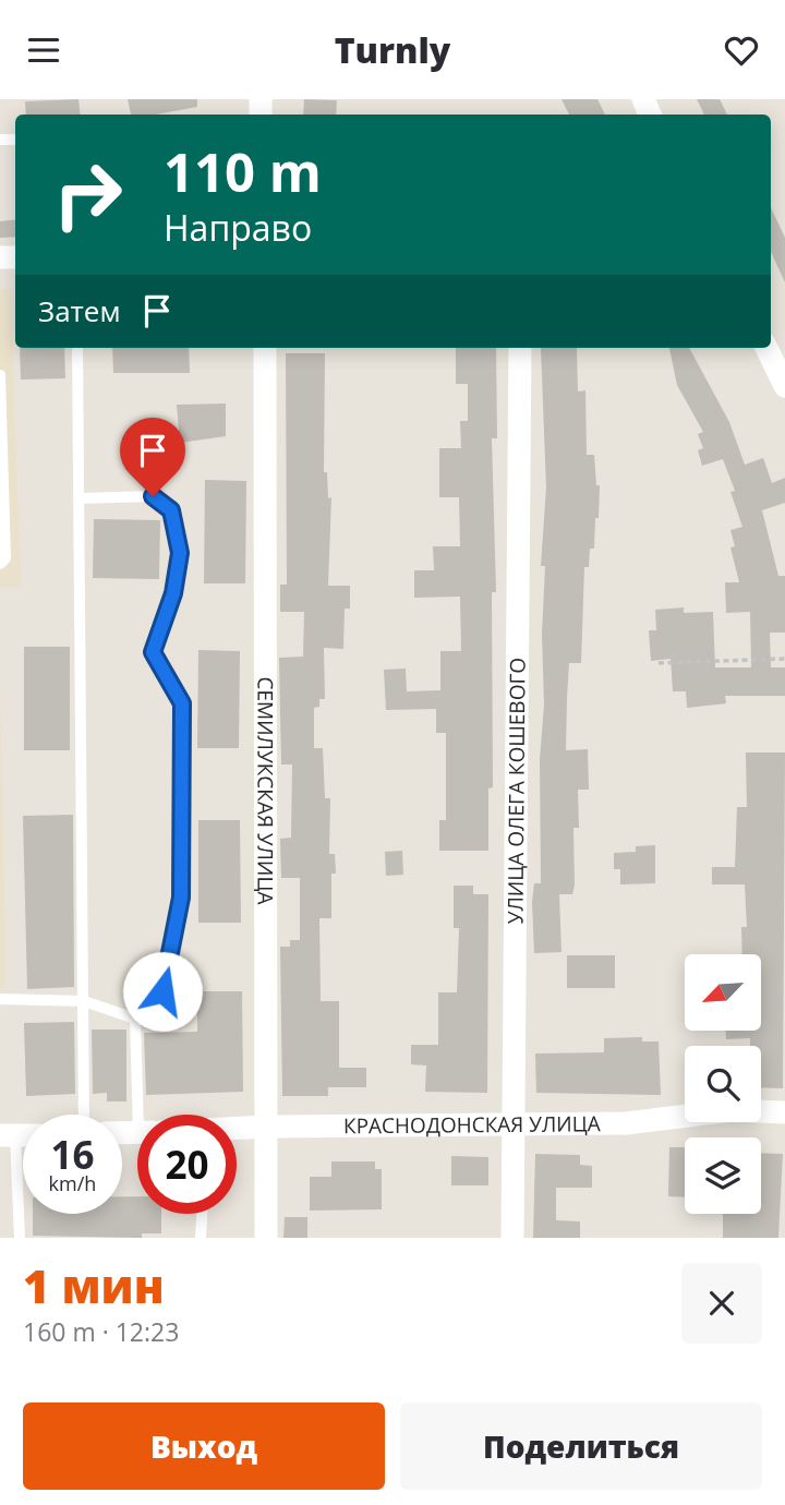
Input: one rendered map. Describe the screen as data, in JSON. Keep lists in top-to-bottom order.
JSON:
{
  "streets": {
    "street": ["СЕМИЛУКСКАЯ УЛИЦА", "УЛИЦА ОЛЕГА КОШЕВОГО", "КРАСНОДОНСКАЯ УЛИЦА"]
  },
  "crossings": [
    ["СЕМИЛУКСКАЯ УЛИЦА", "КРАСНОДОНСКАЯ УЛИЦА"],
    ["УЛИЦА ОЛЕГА КОШЕВОГО", "КРАСНОДОНСКАЯ УЛИЦА"]
  ],
  "north": "bottom left",
  "page": {
    "header": "Turnly",
    "turn": ["110 m", "Направо"],
    "then": "Затем",
    "speed": "16 km/h",
    "limit": "20",
    "heading": ["1 мин", "160 m · 12:23"],
    "buttons": ["Выход", "Поделиться"]
  }
}
